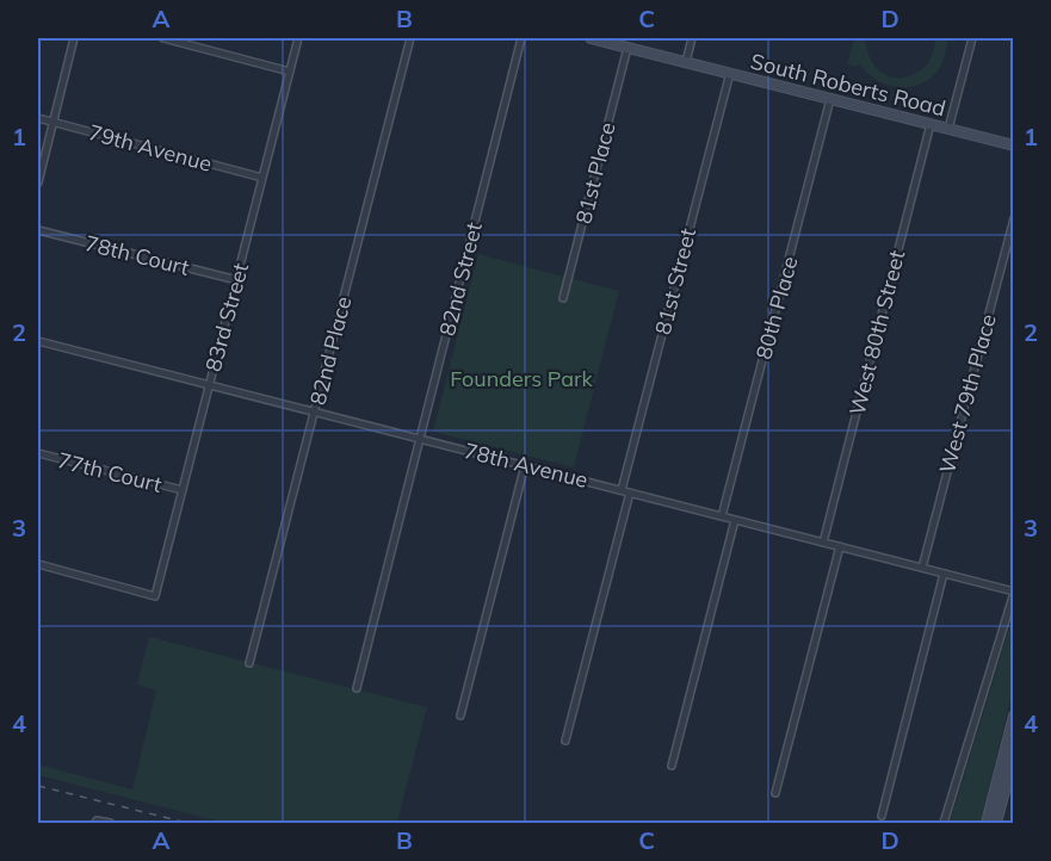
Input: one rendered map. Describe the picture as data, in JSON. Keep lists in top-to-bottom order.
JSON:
{
  "streets": {
    "street": [
      "South Roberts Road",
      "79th Avenue",
      "81st Place",
      "78th Court",
      "82nd Street",
      "81st Street",
      "80th Place",
      "83rd Street",
      "West 80th Street",
      "82nd Place",
      "West 79th Place",
      "78th Avenue",
      "77th Court"
    ]
  },
  "crossings": [
    ["South Roberts Road", "81st Place"],
    ["South Roberts Road", "81st Street"],
    ["South Roberts Road", "80th Place"],
    ["South Roberts Road", "West 80th Street"],
    ["79th Avenue", "83rd Street"],
    ["78th Court", "83rd Street"],
    ["82nd Street", "78th Avenue"],
    ["81st Street", "78th Avenue"],
    ["80th Place", "78th Avenue"],
    ["83rd Street", "78th Avenue"],
    ["83rd Street", "77th Court"],
    ["West 80th Street", "78th Avenue"],
    ["82nd Place", "78th Avenue"],
    ["West 79th Place", "78th Avenue"]
  ],
  "parks": ["Founders Park"],
  "grid": {
    "columns": [
      "A",
      "B",
      "C",
      "D"
    ],
    "rows": [
      "1",
      "2",
      "3",
      "4"
    ]
  }
}
